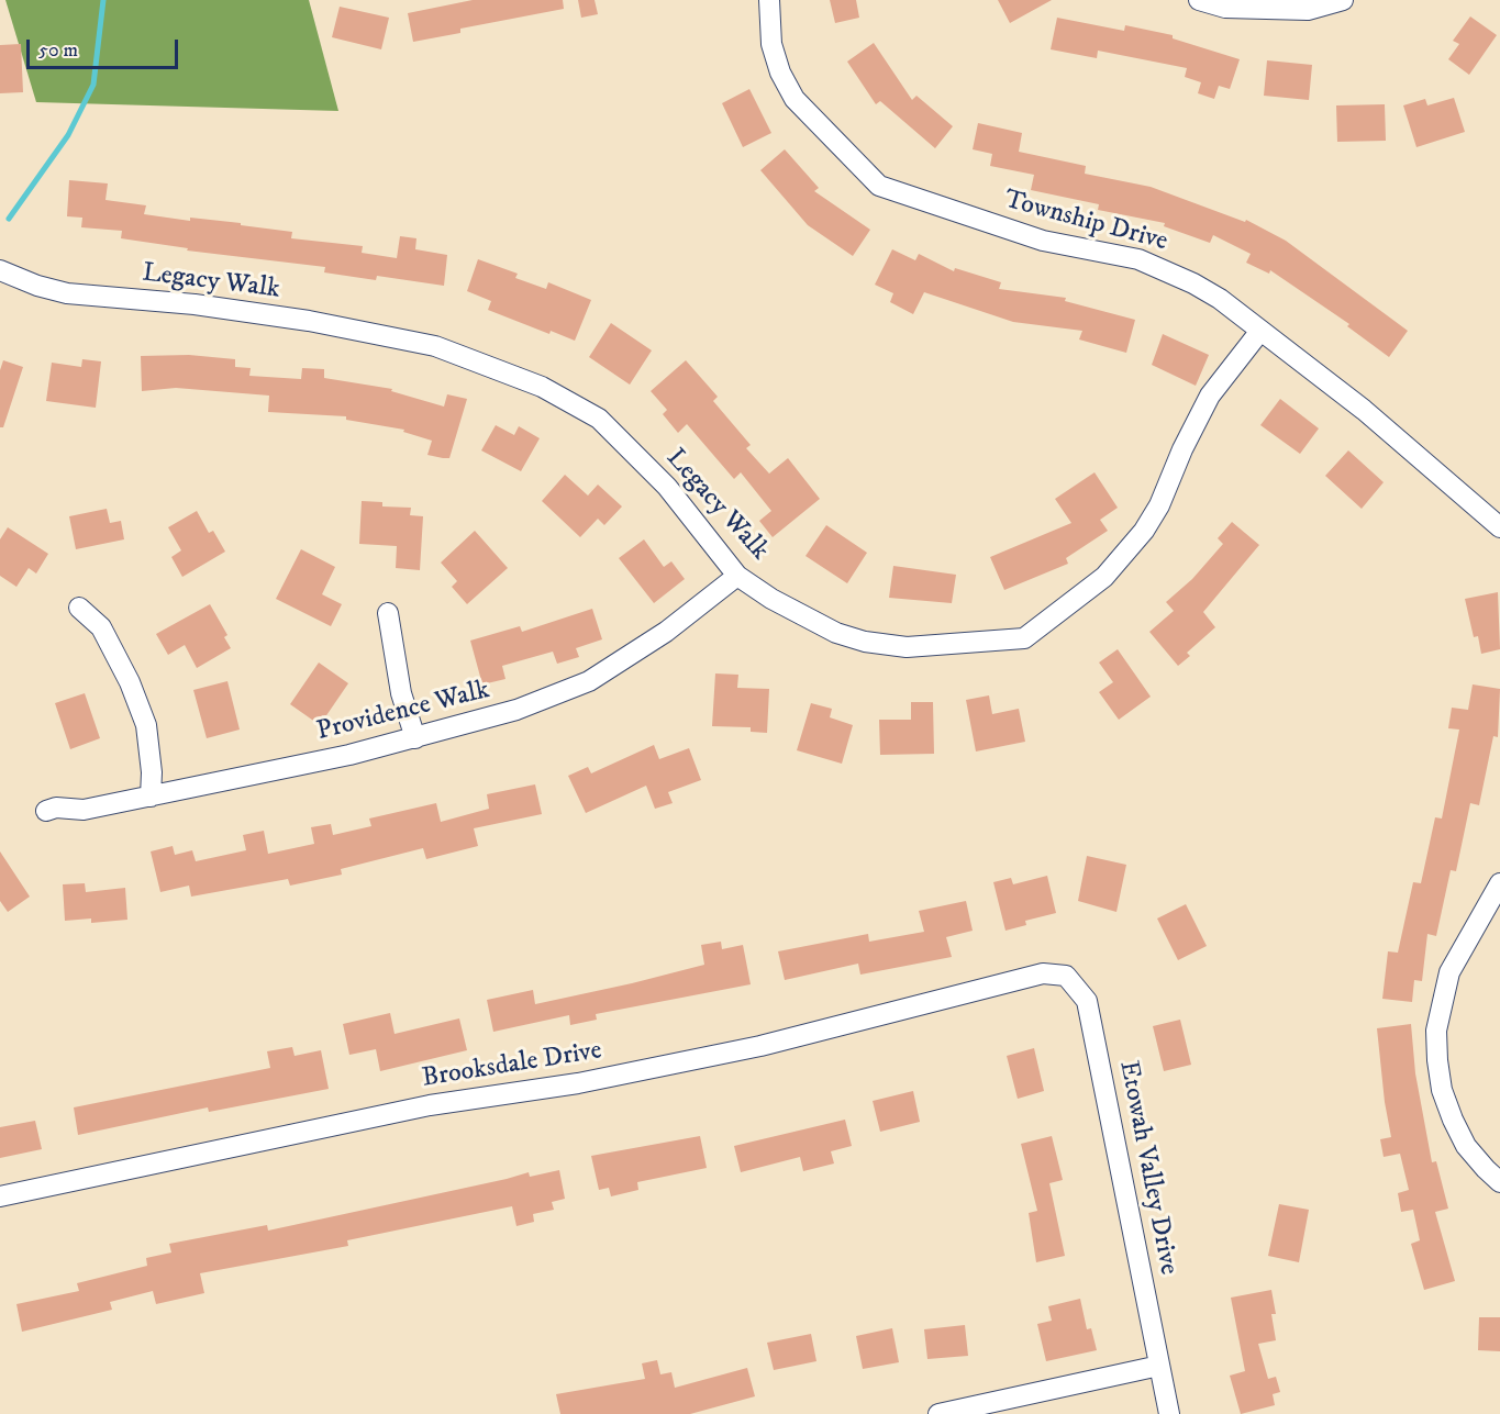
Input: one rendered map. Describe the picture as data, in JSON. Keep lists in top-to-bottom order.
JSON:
{
  "streets": {
    "street": [
      "Township Drive",
      "Legacy Walk",
      "Providence Walk",
      "Brooksdale Drive",
      "Etowah Valley Drive"
    ]
  },
  "crossings": [
    ["Township Drive", "Legacy Walk"],
    ["Legacy Walk", "Providence Walk"],
    ["Brooksdale Drive", "Etowah Valley Drive"]
  ],
  "scale_bar": "50 m"
}
